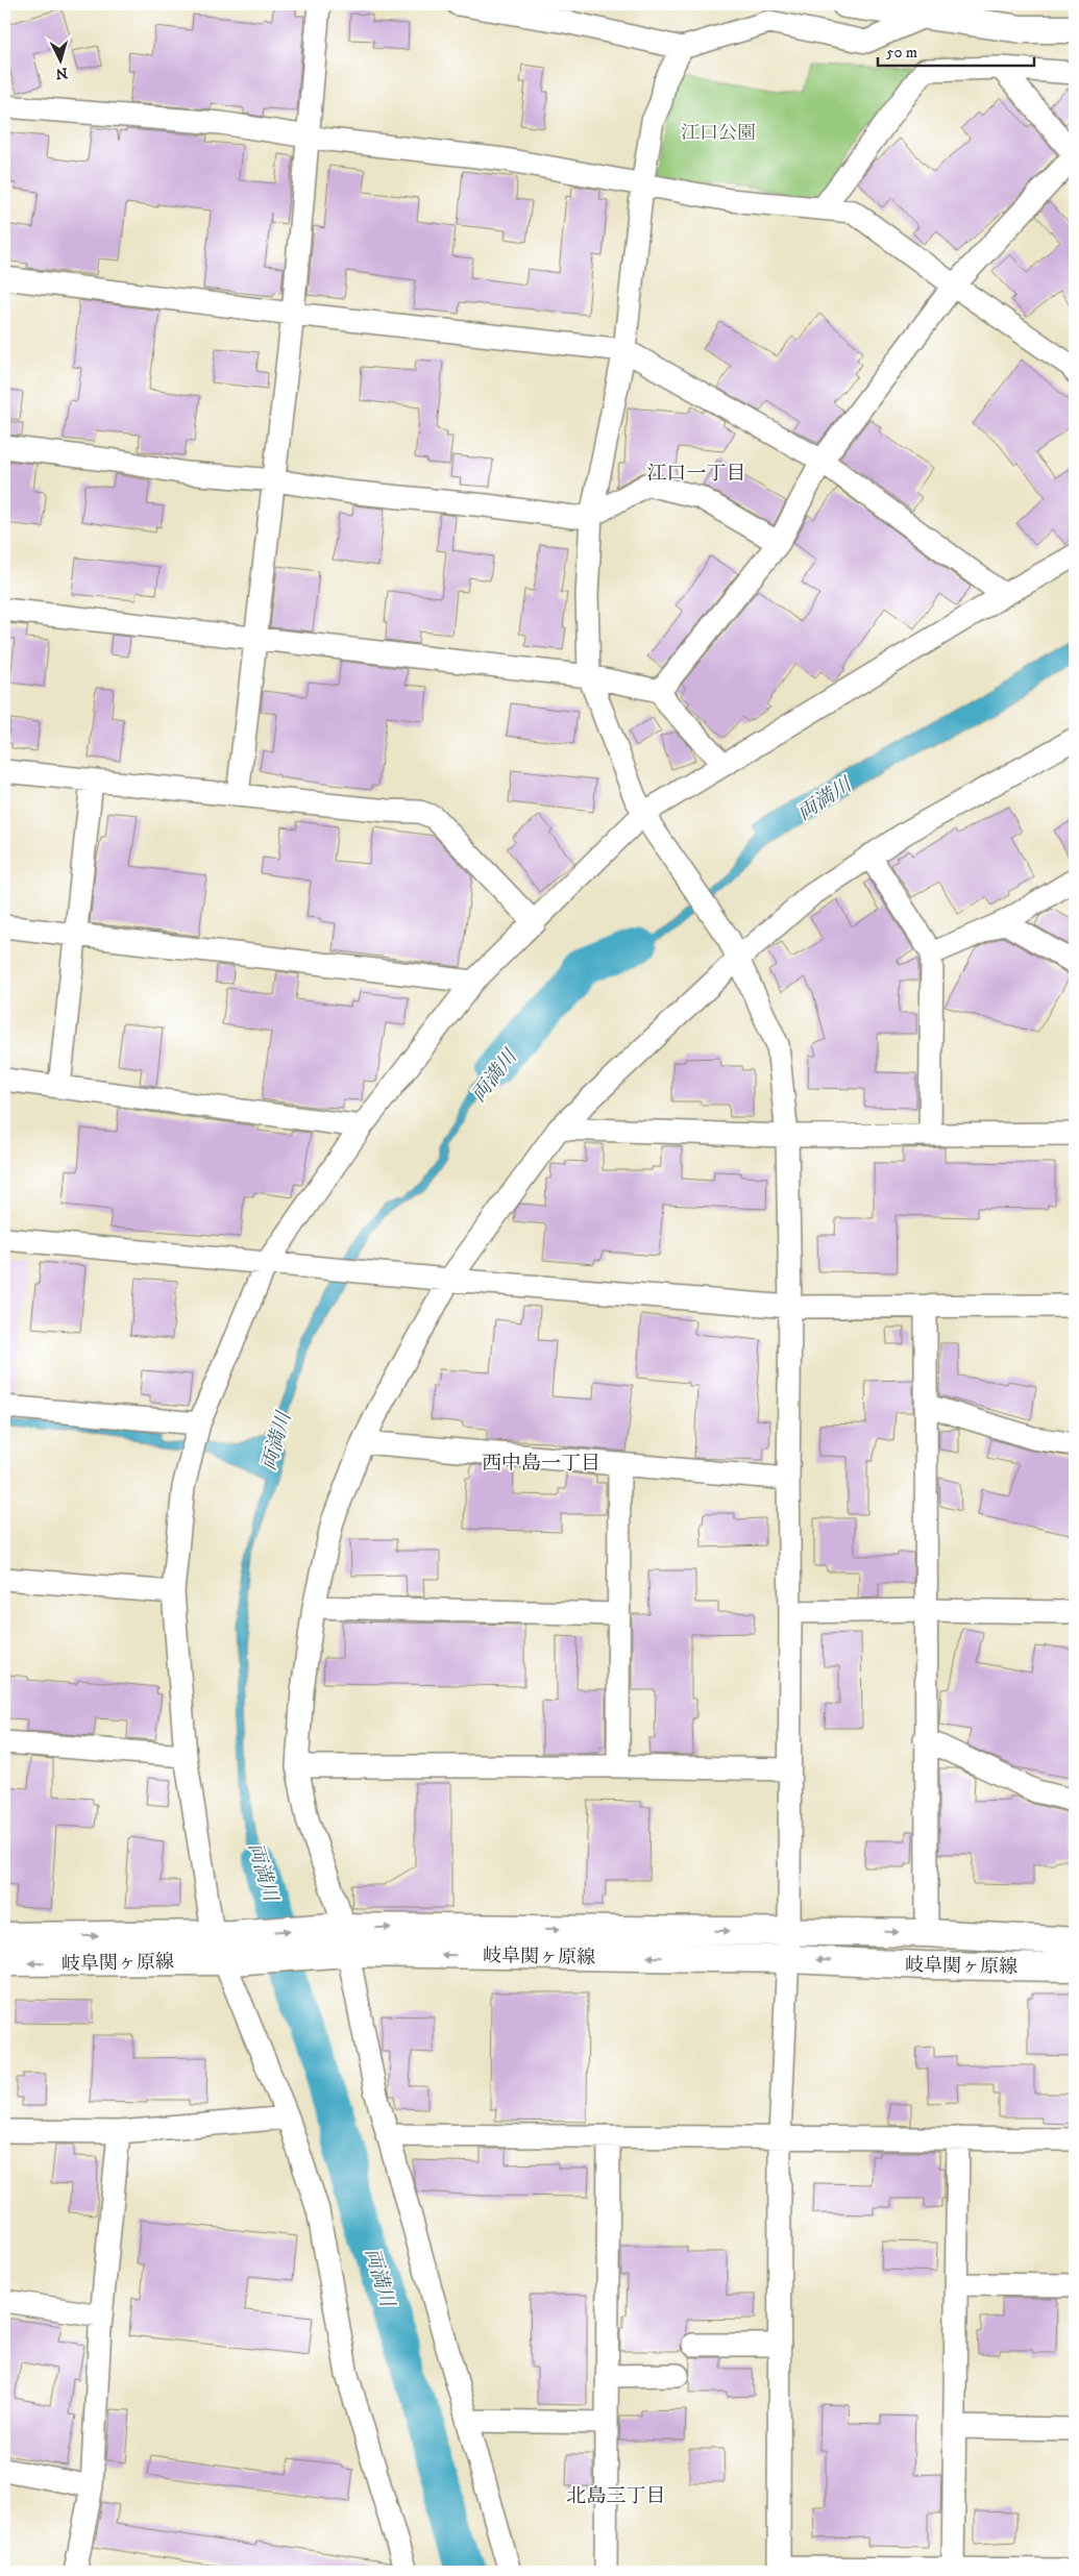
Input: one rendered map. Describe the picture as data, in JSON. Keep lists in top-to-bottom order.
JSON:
{
  "streets": {
    "main road": ["岐阜関ヶ原線"]
  },
  "districts": ["江口一丁目", "西中島一丁目", "北島三丁目"],
  "water": ["両満川"],
  "parks": ["江口公園"],
  "scale_bar": "50 m",
  "north": "bottom"
}
